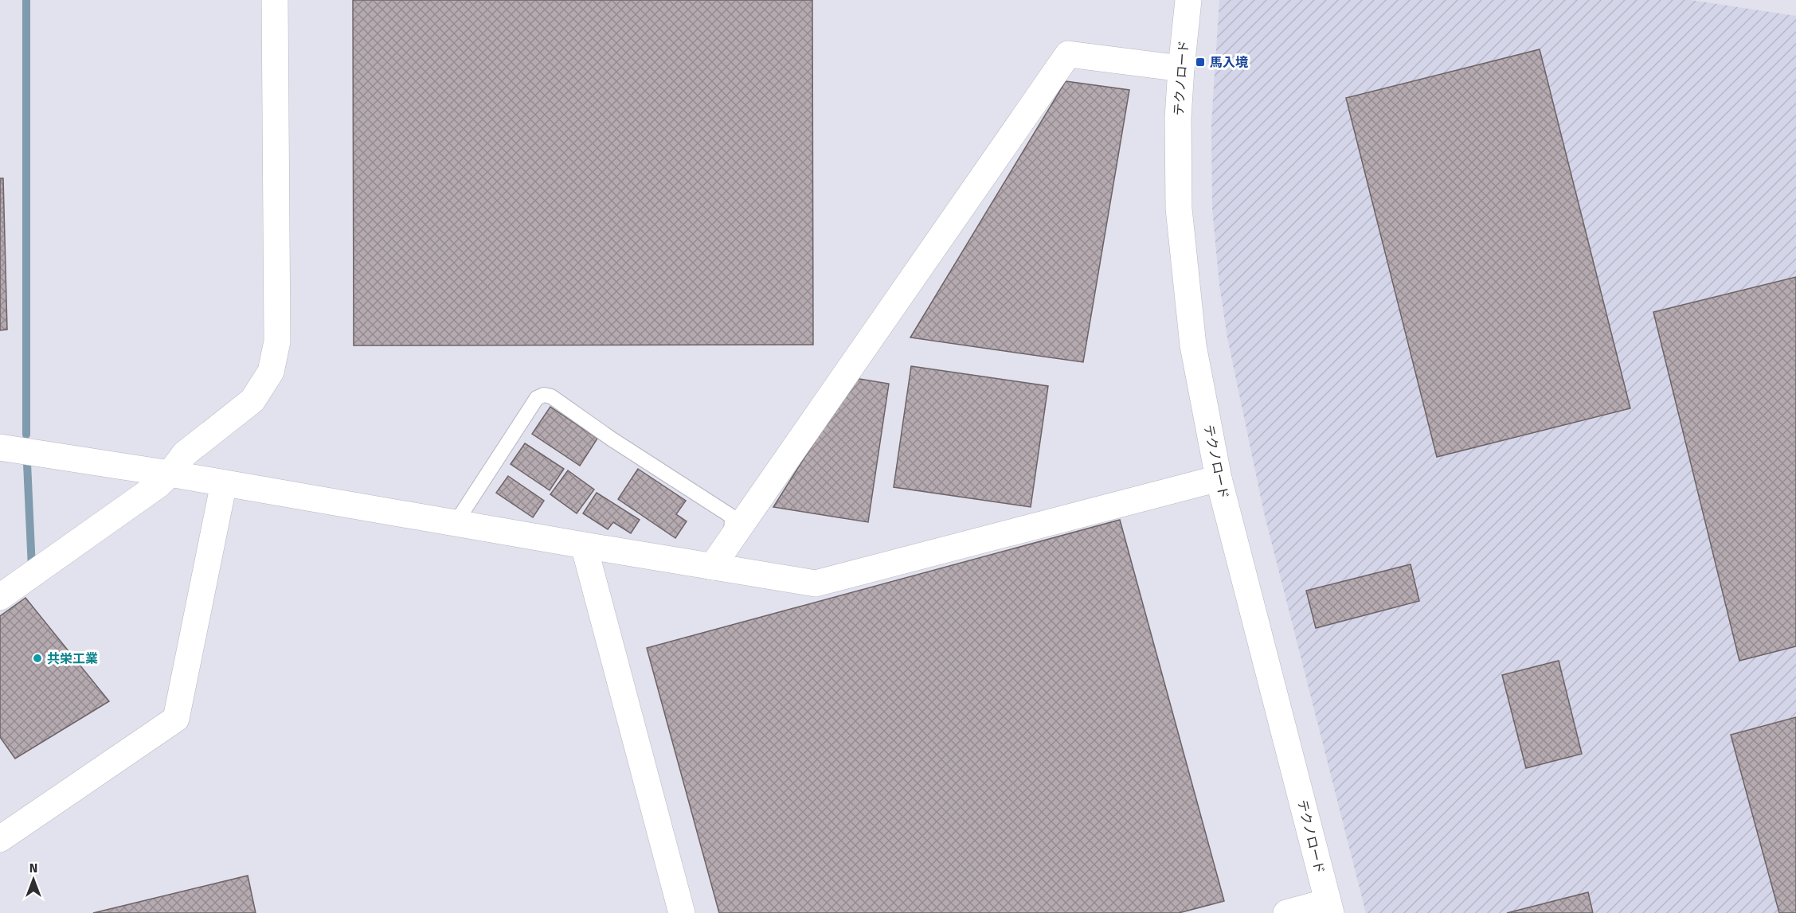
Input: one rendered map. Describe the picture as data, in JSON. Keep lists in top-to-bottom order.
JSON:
{
  "streets": {
    "street": ["テクノロード"]
  },
  "places": {
    "transit": ["馬入境"],
    "other": ["共栄工業"]
  },
  "north": "top"
}
